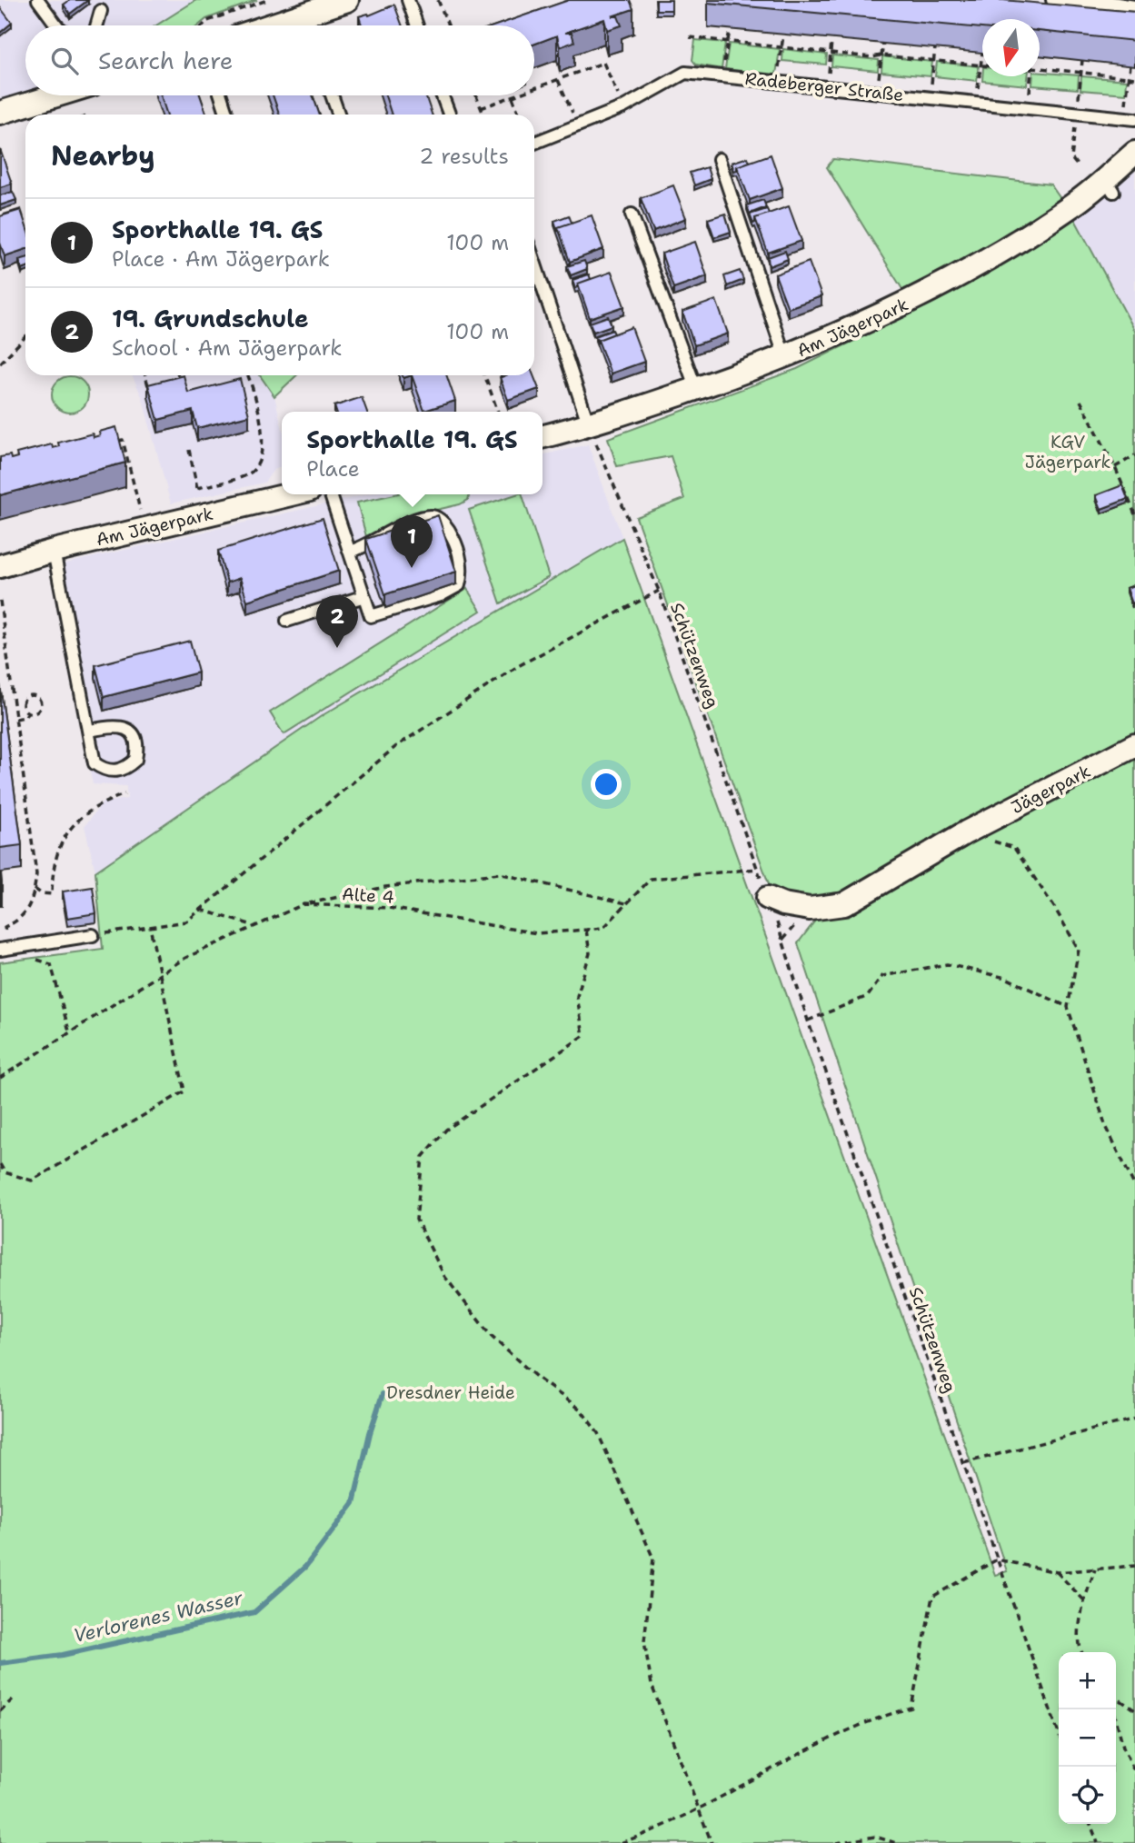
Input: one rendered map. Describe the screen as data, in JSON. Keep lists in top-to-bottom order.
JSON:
{
  "streets": {
    "street": ["Am Jägerpark", "Jägerpark"],
    "lane": ["Radeberger Straße"],
    "path": ["Schützenweg", "Alte 4"]
  },
  "crossings": [
    ["Am Jägerpark", "Schützenweg"],
    ["Schützenweg", "Jägerpark"],
    ["Schützenweg", "Alte 4"]
  ],
  "water": ["Verlorenes Wasser"],
  "parks": ["KGV Jägerpark", "Dresdner Heide"],
  "north": "bottom",
  "page": {
    "search": "Search here",
    "heading": ["Nearby", "2 results"],
    "list": [
      {
        "mark": "1",
        "name": "Sporthalle 19. GS",
        "note": "Place · Am Jägerpark",
        "value": "100 m"
      },
      {
        "mark": "2",
        "name": "19. Grundschule",
        "note": "School · Am Jägerpark",
        "value": "100 m"
      }
    ],
    "popup": ["Sporthalle 19. GS", "Place"],
    "pins": ["1", "2"],
    "map_buttons": ["+", "−"]
  }
}
